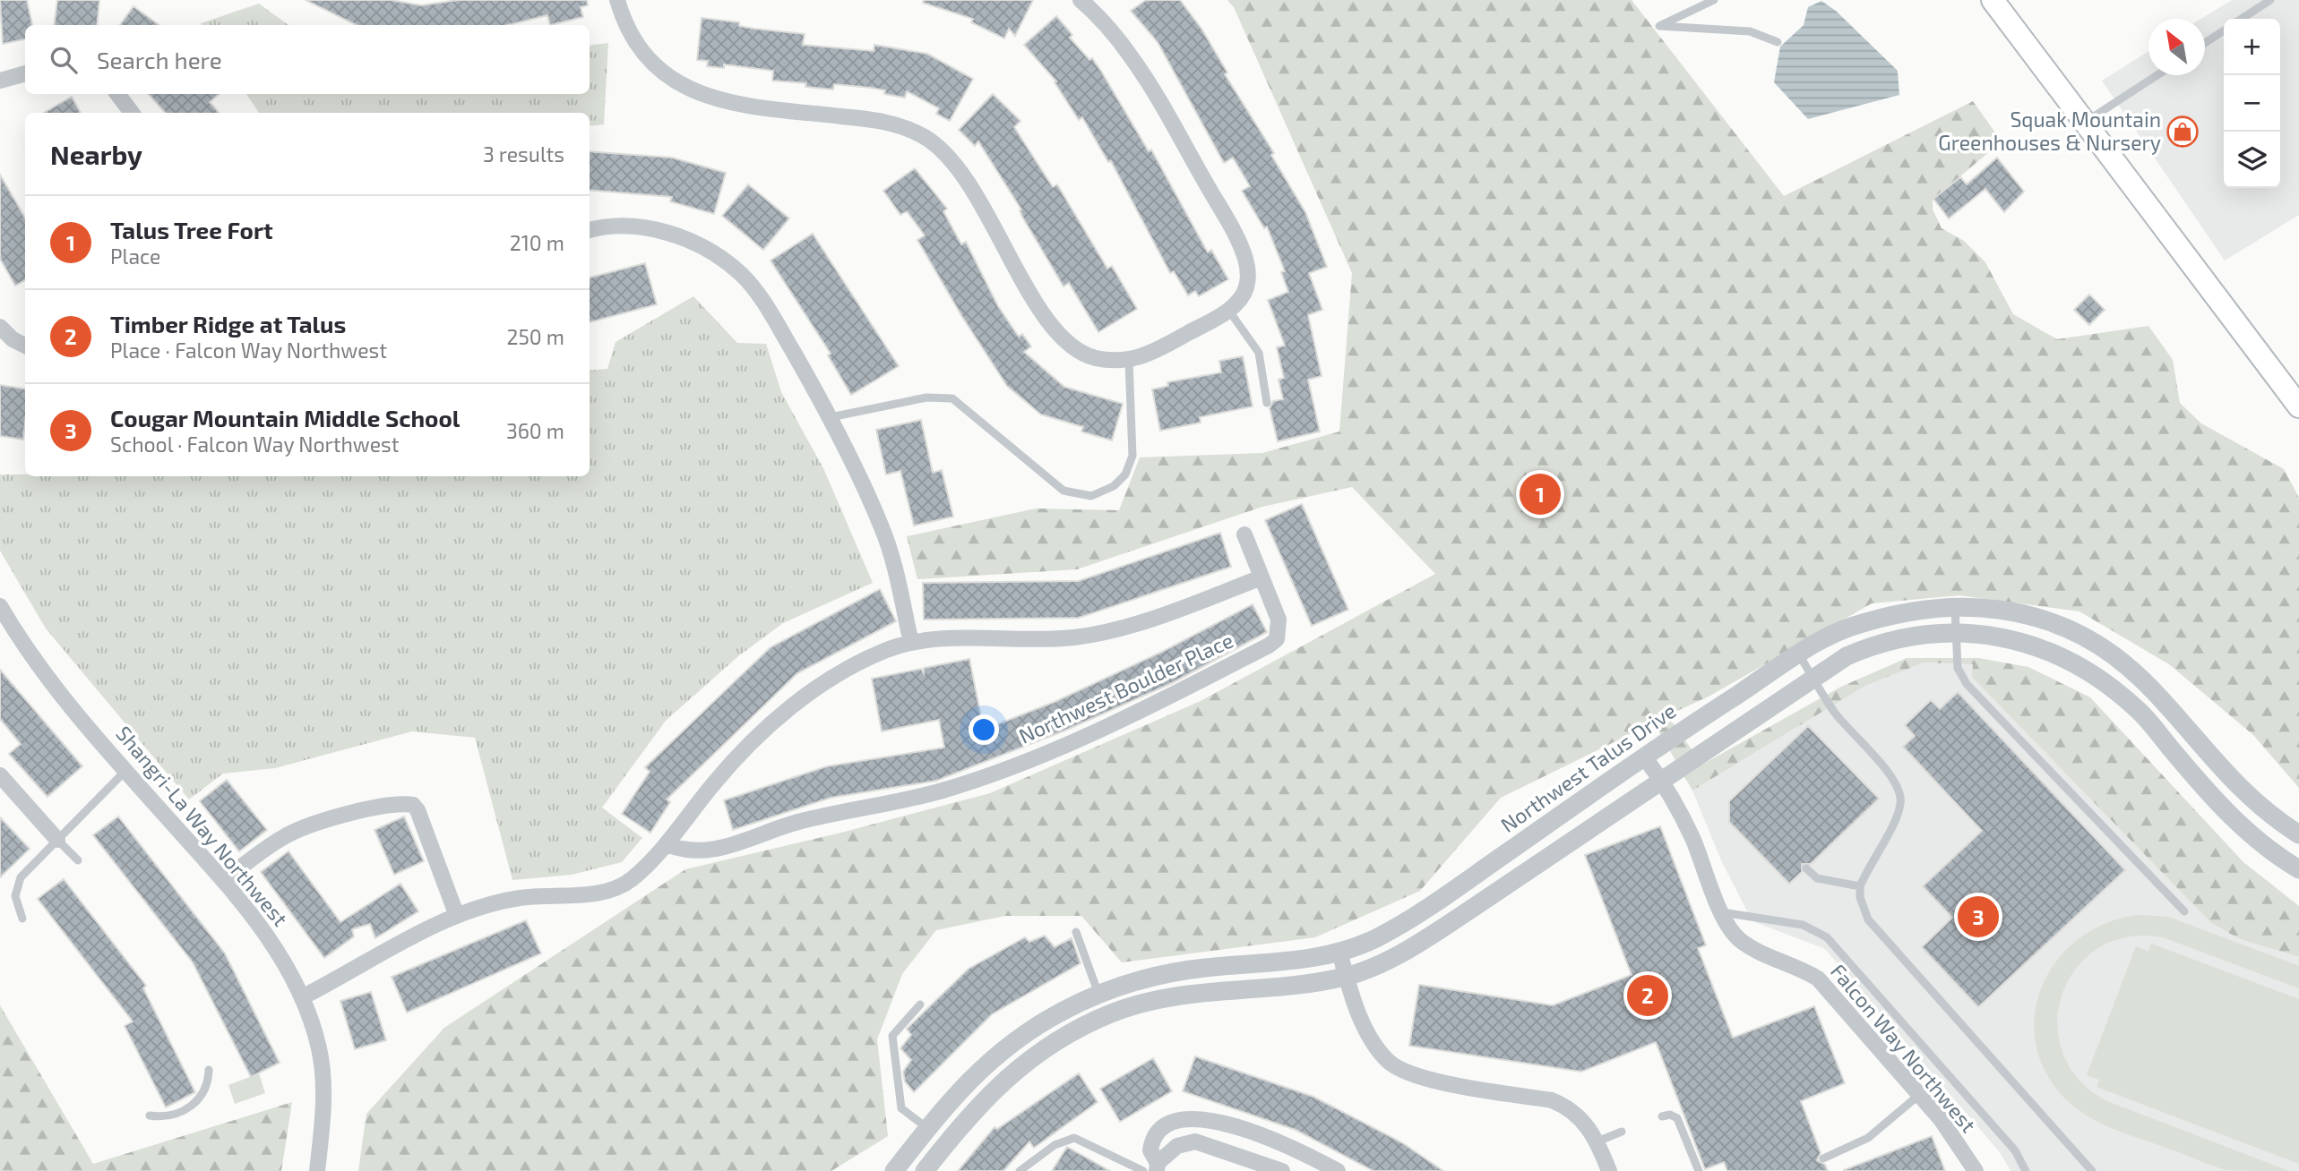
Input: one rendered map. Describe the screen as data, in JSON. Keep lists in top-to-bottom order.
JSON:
{
  "streets": {
    "street": [
      "Northwest Boulder Place",
      "Northwest Talus Drive",
      "Shangri-La Way Northwest",
      "Falcon Way Northwest"
    ]
  },
  "crossings": [
    ["Northwest Talus Drive", "Falcon Way Northwest"]
  ],
  "places": {
    "shop": ["Squak Mountain Greenhouses & Nursery"]
  },
  "north": "top left",
  "page": {
    "map_buttons": ["+", "−"],
    "search": "Search here",
    "heading": ["Nearby", "3 results"],
    "list": [
      {
        "mark": "1",
        "name": "Talus Tree Fort",
        "note": "Place",
        "value": "210 m"
      },
      {
        "mark": "2",
        "name": "Timber Ridge at Talus",
        "note": "Place · Falcon Way Northwest",
        "value": "250 m"
      },
      {
        "mark": "3",
        "name": "Cougar Mountain Middle School",
        "note": "School · Falcon Way Northwest",
        "value": "360 m"
      }
    ],
    "pins": ["1", "3", "2"]
  }
}
